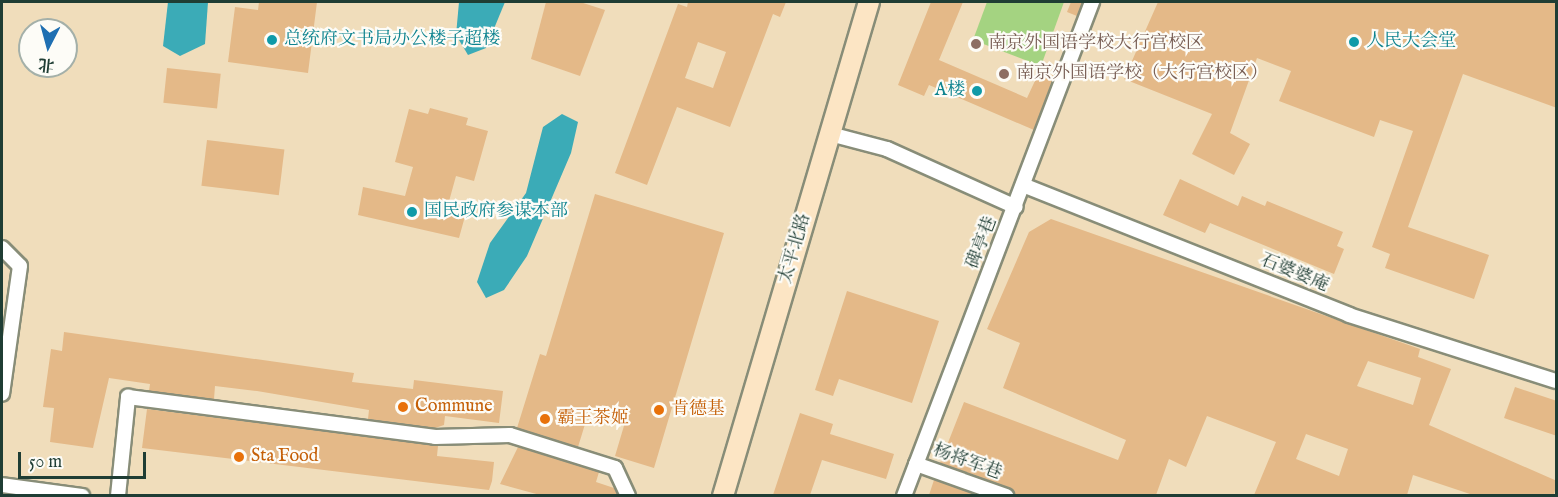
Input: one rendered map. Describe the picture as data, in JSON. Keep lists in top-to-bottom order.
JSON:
{
  "streets": {
    "main road": ["太平北路"],
    "street": ["碑亭巷", "石婆婆庵", "杨将军巷"]
  },
  "crossings": [
    ["碑亭巷", "石婆婆庵"],
    ["碑亭巷", "杨将军巷"]
  ],
  "places": [
    "总统府文书局办公楼子超楼",
    "人民大会堂",
    "南京外国语学校大行宫校区",
    "南京外国语学校（大行宫校区）",
    "A楼",
    "国民政府参谋本部",
    "Commune",
    "肯德基",
    "霸王茶姬",
    "Sta Food"
  ],
  "scale_bar": "50 m",
  "north": "bottom"
}
